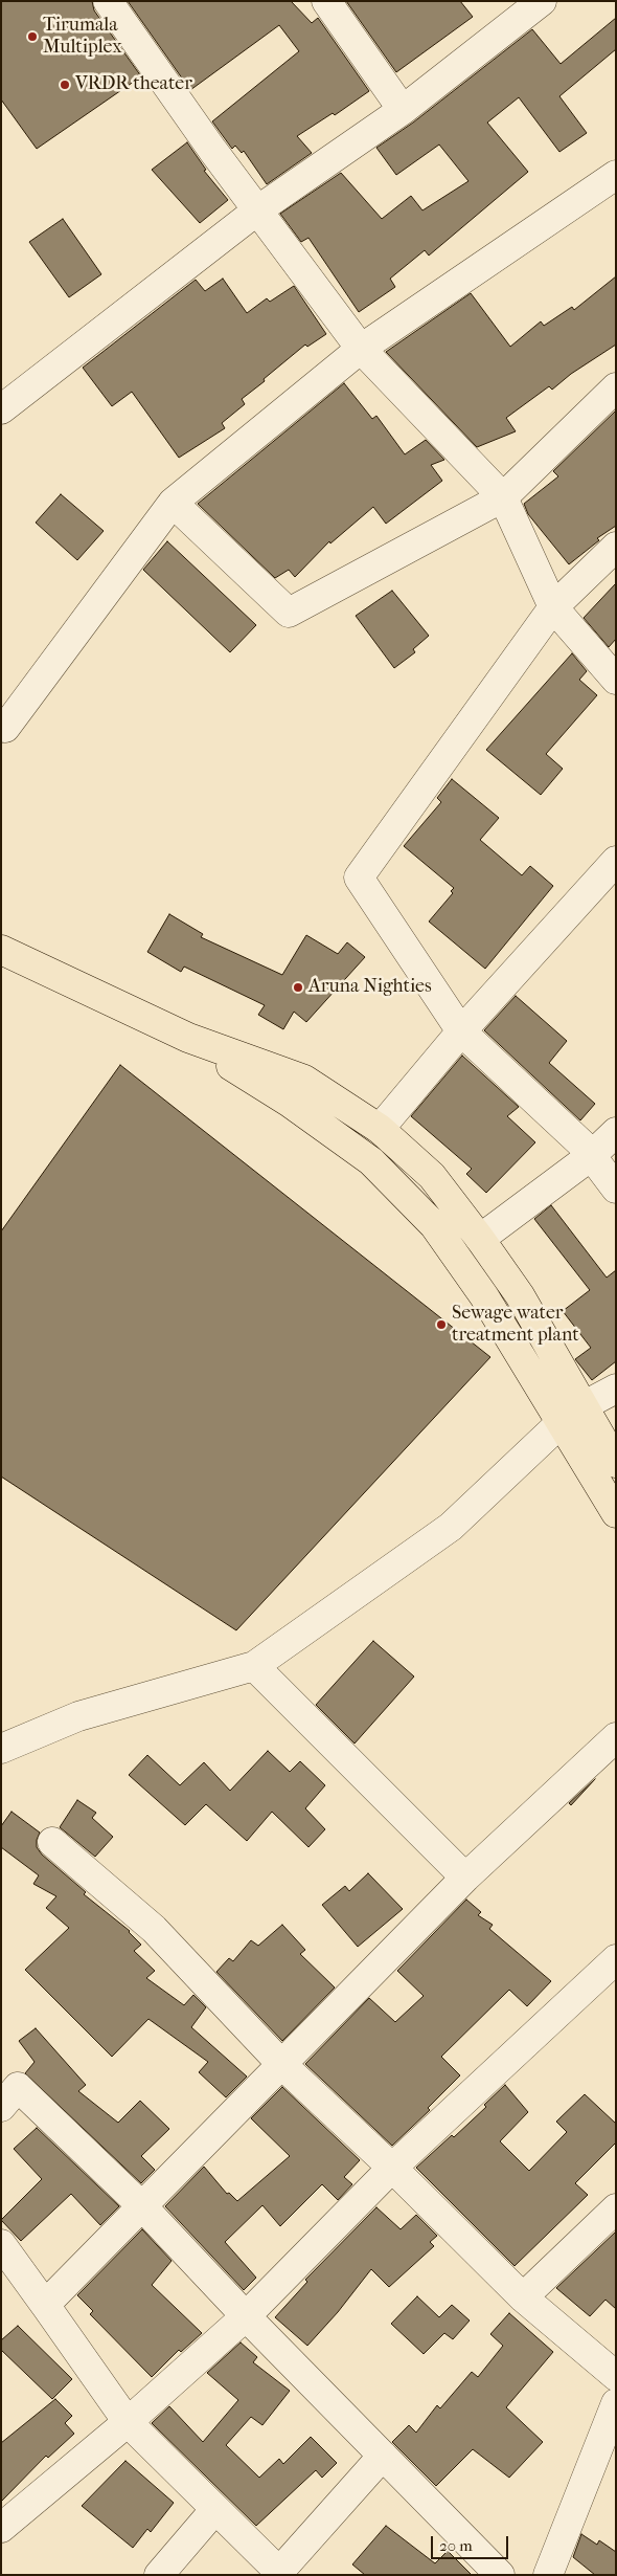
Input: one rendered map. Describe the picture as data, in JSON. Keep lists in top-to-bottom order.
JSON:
{
  "places": [
    "Tirumala Multiplex",
    "VRDR theater",
    "Aruna Nighties",
    "Sewage water treatment plant"
  ],
  "scale_bar": "20 m"
}
